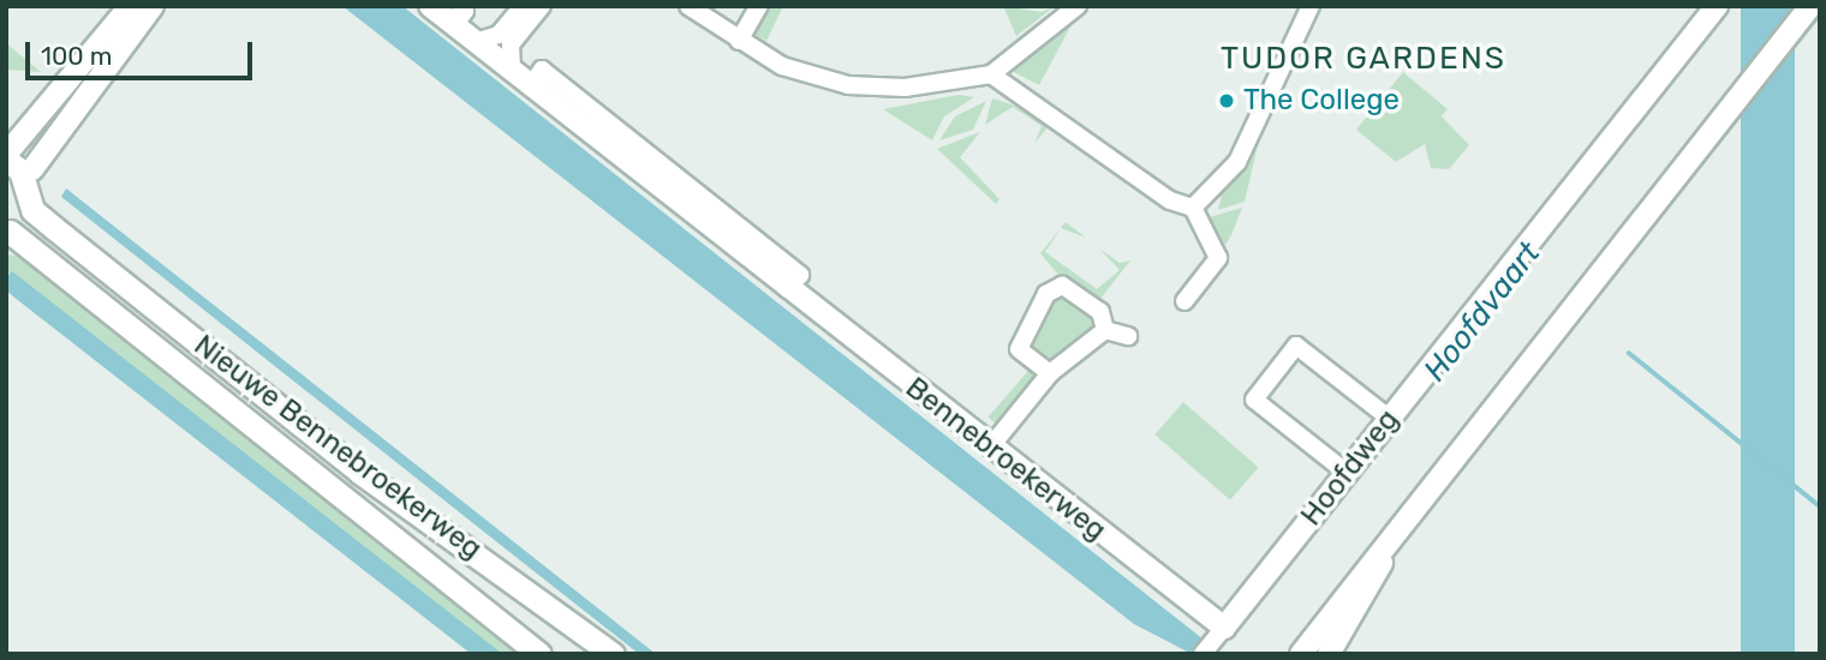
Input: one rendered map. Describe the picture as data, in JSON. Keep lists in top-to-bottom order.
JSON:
{
  "streets": {
    "main road": ["Nieuwe Bennebroekerweg"],
    "street": ["Bennebroekerweg", "Hoofdweg"]
  },
  "crossings": [
    ["Bennebroekerweg", "Hoofdweg"]
  ],
  "districts": ["TUDOR GARDENS"],
  "water": ["Hoofdvaart"],
  "places": ["The College"],
  "scale_bar": "100 m"
}
